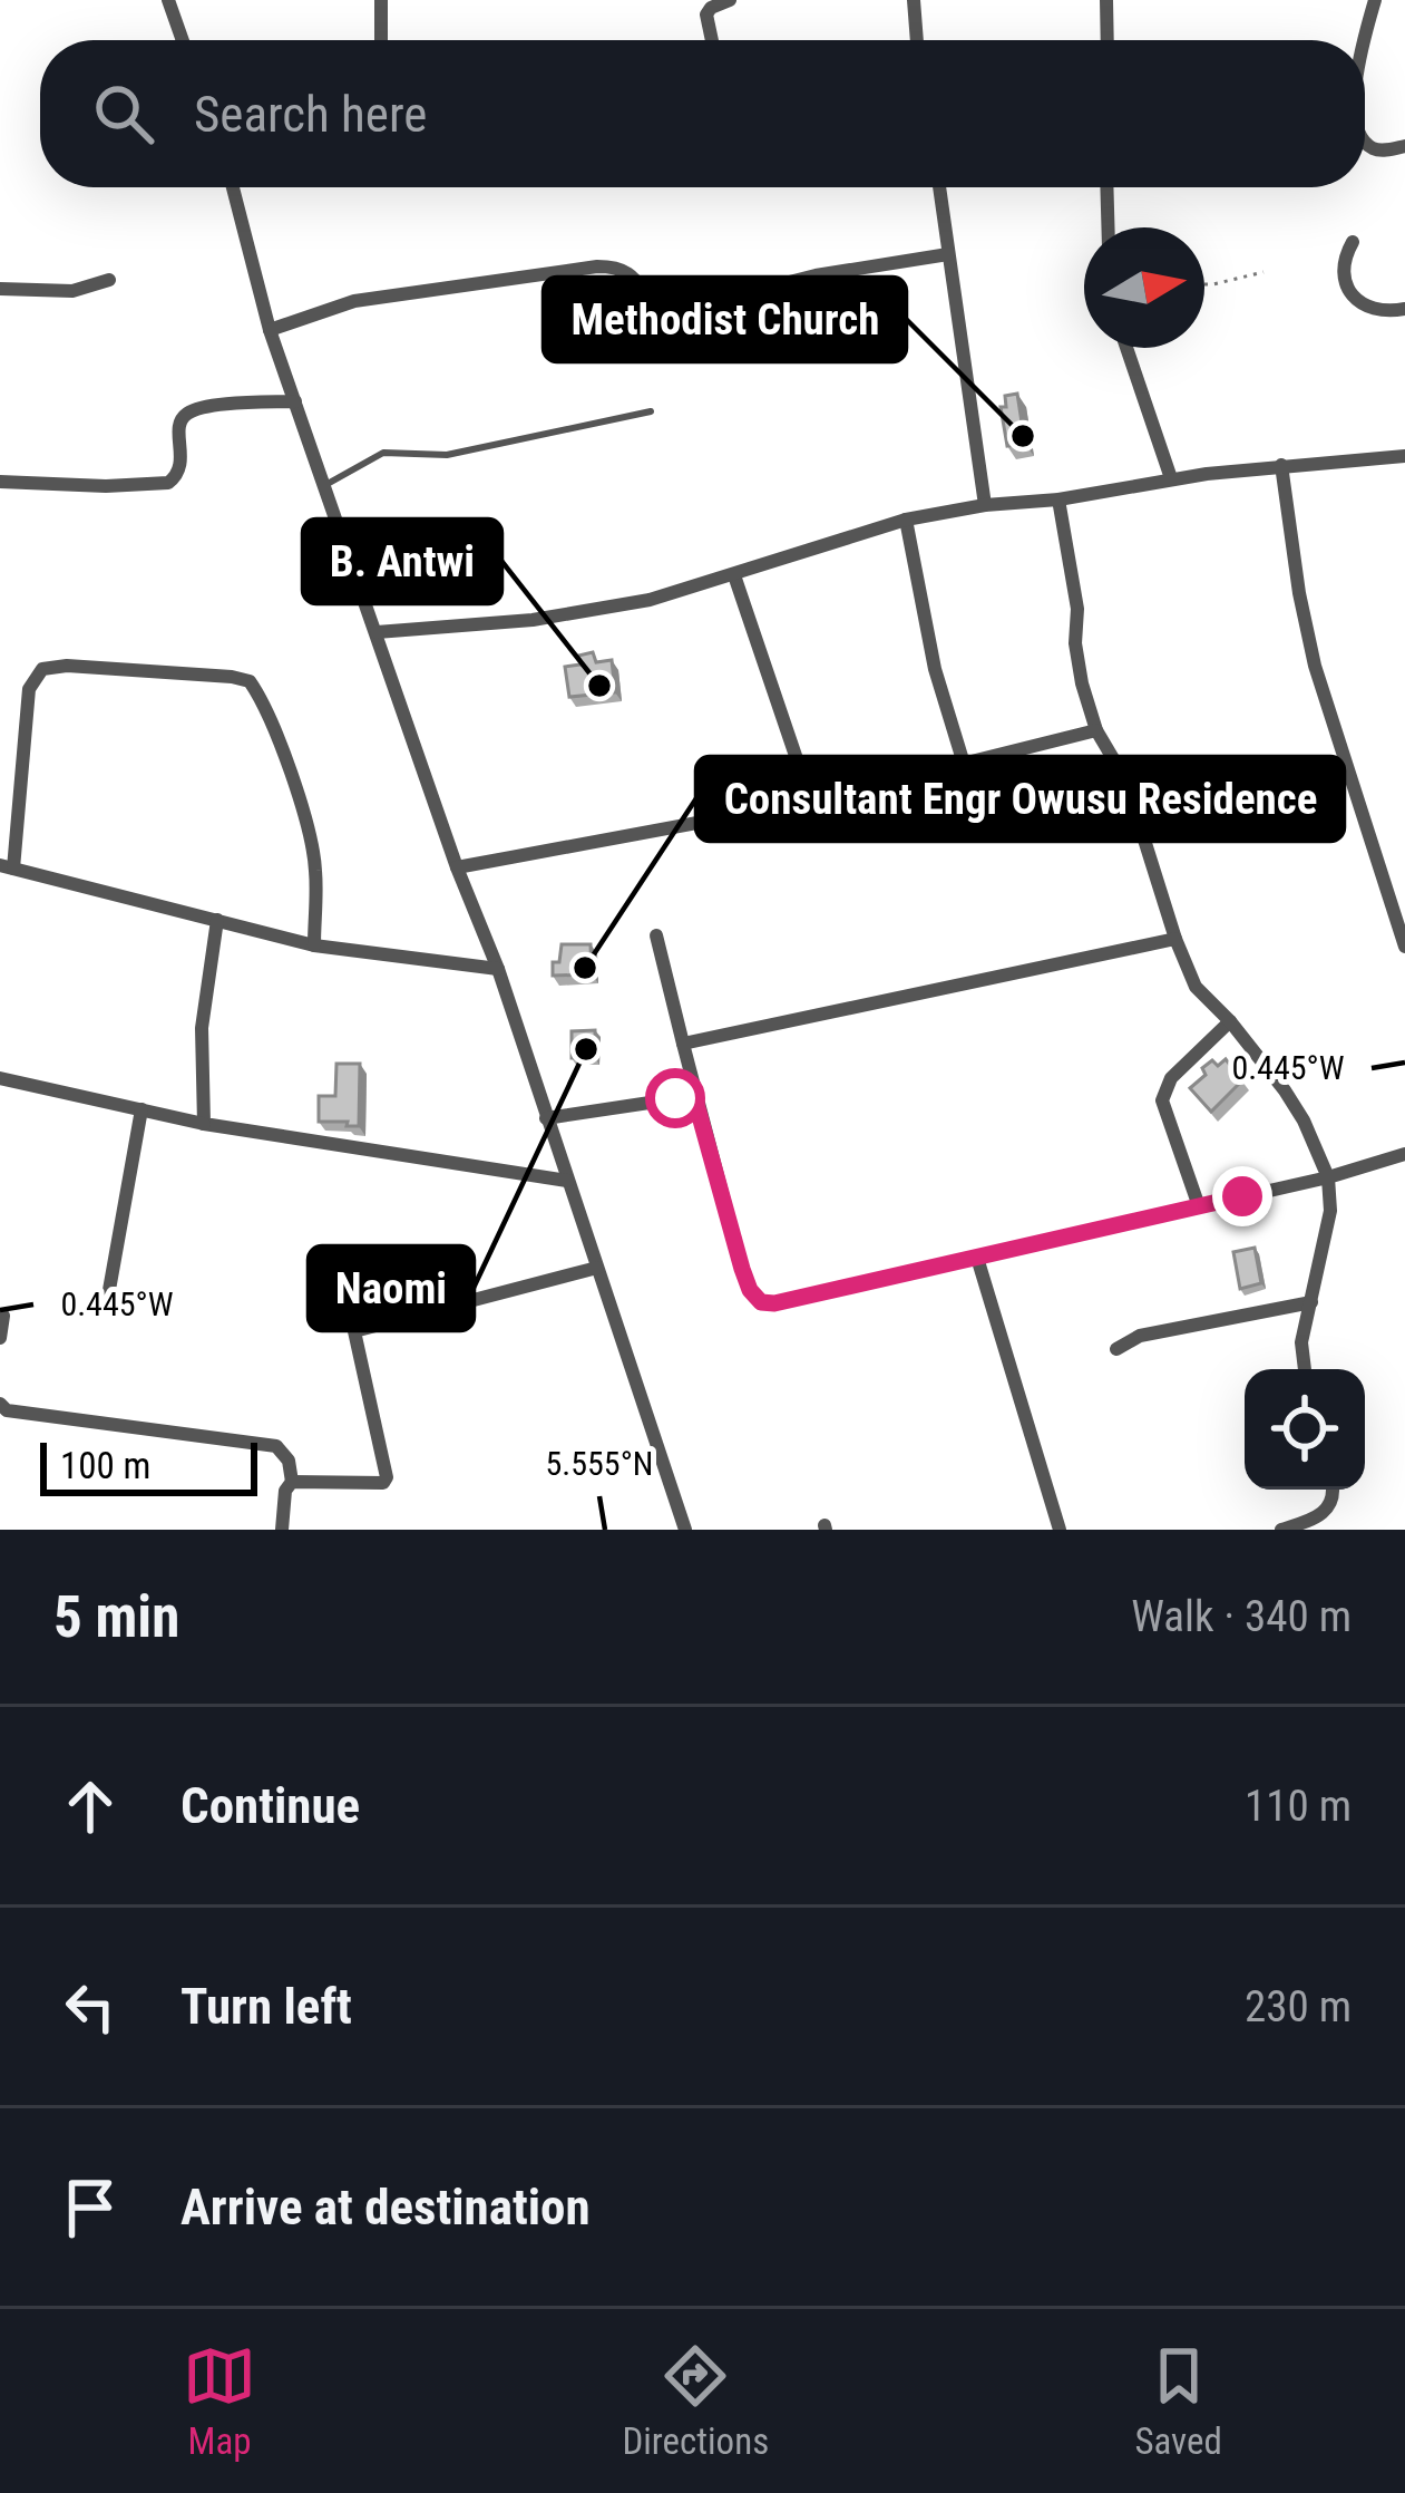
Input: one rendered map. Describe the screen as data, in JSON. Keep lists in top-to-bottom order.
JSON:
{
  "places": [
    "Methodist Church",
    "B. Antwi",
    "Consultant Engr Owusu Residence",
    "Naomi"
  ],
  "scale_bar": "100 m",
  "north": "right",
  "page": {
    "search": "Search here",
    "scale": "100 m",
    "heading": ["5 min", "Walk · 340 m"],
    "list": [
      ["Continue", "110 m"],
      ["Turn left", "230 m"],
      "Arrive at destination"
    ],
    "nav": ["Map", "Directions", "Saved"]
  },
  "coordinates": ["0.445°W", "5.555°N"]
}
